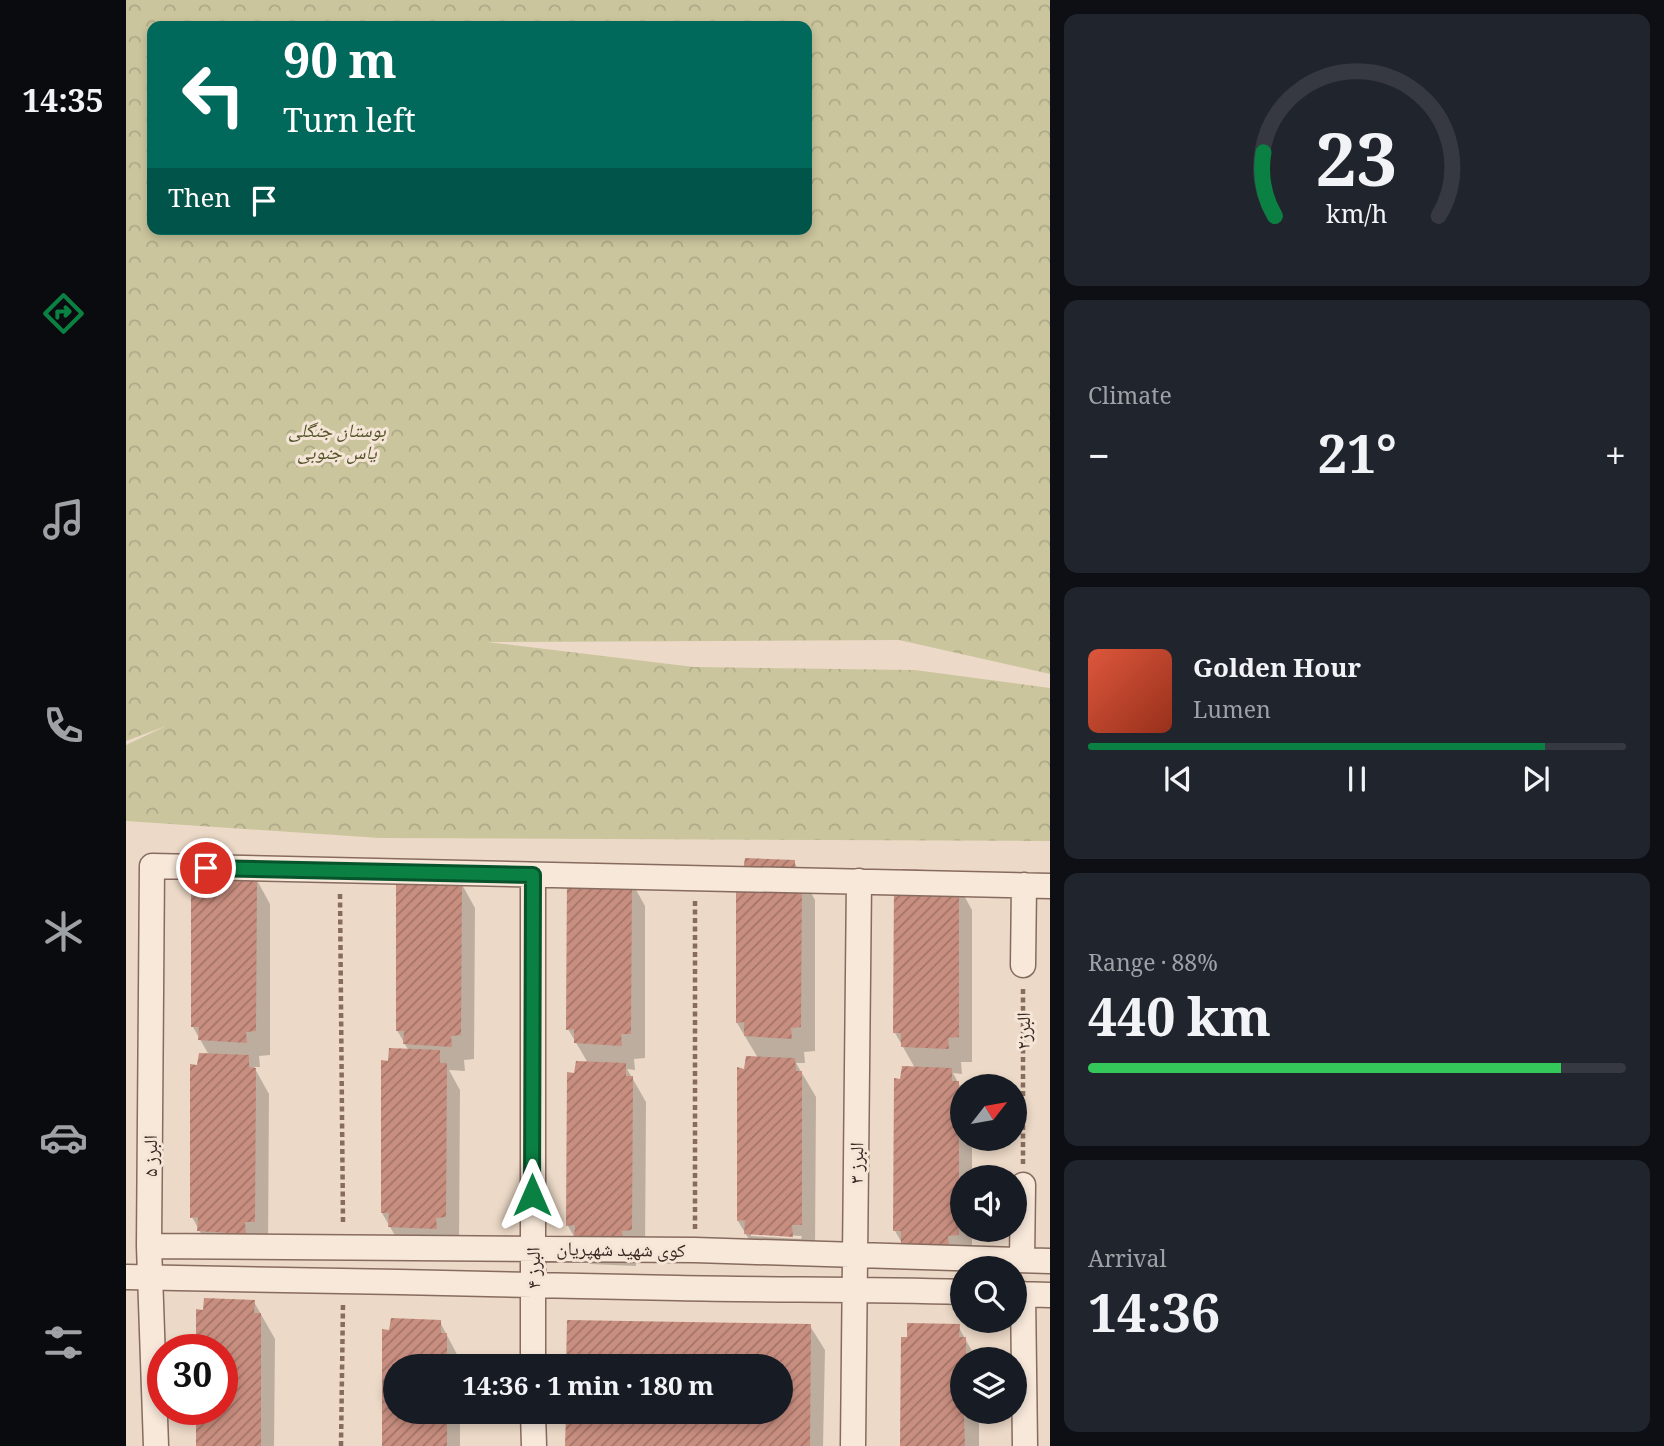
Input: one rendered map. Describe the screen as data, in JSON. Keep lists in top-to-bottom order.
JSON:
{
  "streets": {
    "street": [
      "البرز ۵",
      "البرز ۳",
      "کوی شهید شهپریان",
      "البرز ۴"
    ],
    "path": ["البرز۲"]
  },
  "crossings": [
    ["البرز ۵", "کوی شهید شهپریان"],
    ["البرز ۳", "کوی شهید شهپریان"],
    ["کوی شهید شهپریان", "البرز ۴"]
  ],
  "parks": ["بوستان جنگلی یاس جنوبی"],
  "north": "top right",
  "page": {
    "tabs": "14:35",
    "turn": ["90 m", "Turn left"],
    "then": "Then",
    "tile": [
      "Climate",
      ["Range · 88%", "440 km"],
      ["Arrival", "14:36"]
    ],
    "heat": ["−", "21°", "+"],
    "song": ["Golden Hour", "Lumen"],
    "limit": "30",
    "trip": "14:36 · 1 min · 180 m",
    "gauge": ["23", "km/h"]
  }
}
